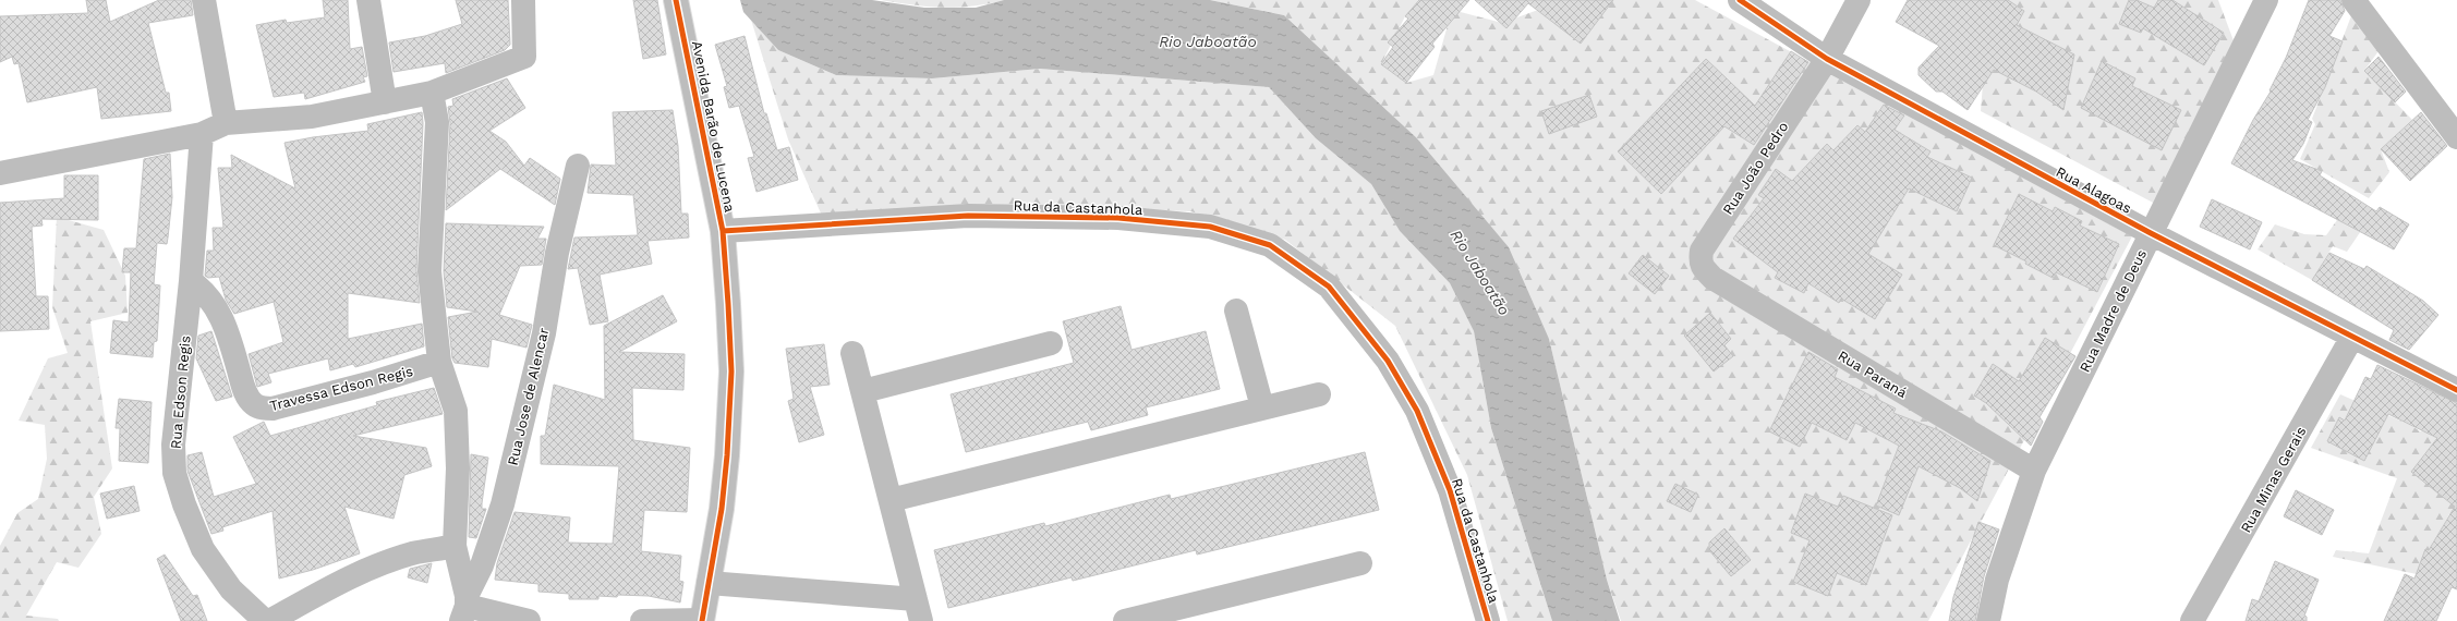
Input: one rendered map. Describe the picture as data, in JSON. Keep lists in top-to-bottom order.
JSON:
{
  "streets": {
    "street": [
      "Avenida Barão de Lucena",
      "Rua João Pedro",
      "Rua Alagoas",
      "Rua da Castanhola",
      "Rua Madre de Deus",
      "Rua Paraná",
      "Travessa Edson Regis",
      "Rua Edson Regis",
      "Rua Jose de Alencar",
      "Rua Minas Gerais"
    ]
  },
  "crossings": [
    ["Avenida Barão de Lucena", "Rua da Castanhola"],
    ["Rua João Pedro", "Rua Alagoas"],
    ["Rua João Pedro", "Rua Paraná"],
    ["Rua Alagoas", "Rua Madre de Deus"],
    ["Rua Alagoas", "Rua Minas Gerais"],
    ["Rua Madre de Deus", "Rua Paraná"],
    ["Travessa Edson Regis", "Rua Edson Regis"]
  ],
  "water": ["Rio Jaboatão"]
}
